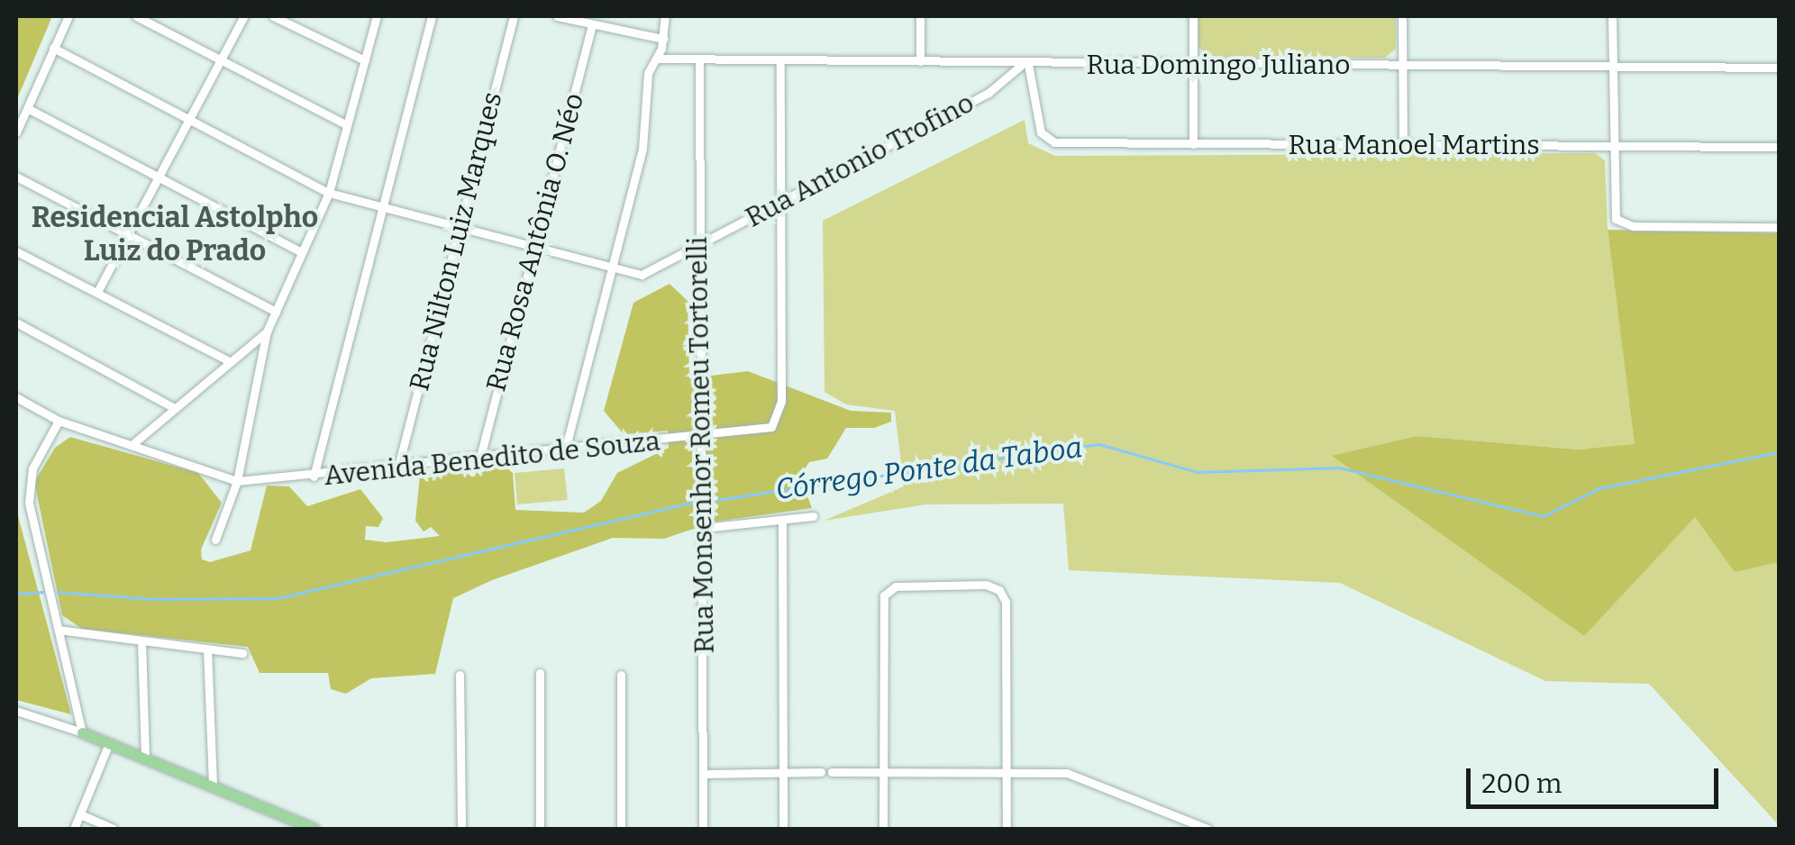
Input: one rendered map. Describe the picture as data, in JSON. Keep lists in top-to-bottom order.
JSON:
{
  "streets": {
    "street": [
      "Rua Domingo Juliano",
      "Rua Manoel Martins",
      "Rua Antonio Trofino",
      "Rua Nilton Luiz Marques",
      "Rua Rosa Antônia O. Néo",
      "Rua Monsenhor Romeu Tortorelli",
      "Avenida Benedito de Souza"
    ]
  },
  "crossings": [
    ["Rua Domingo Juliano", "Rua Manoel Martins"],
    ["Rua Domingo Juliano", "Rua Antonio Trofino"],
    ["Rua Domingo Juliano", "Rua Monsenhor Romeu Tortorelli"],
    ["Rua Manoel Martins", "Rua Antonio Trofino"],
    ["Rua Antonio Trofino", "Rua Nilton Luiz Marques"],
    ["Rua Antonio Trofino", "Rua Rosa Antônia O. Néo"],
    ["Rua Antonio Trofino", "Rua Monsenhor Romeu Tortorelli"],
    ["Rua Antonio Trofino", "Avenida Benedito de Souza"],
    ["Rua Nilton Luiz Marques", "Avenida Benedito de Souza"],
    ["Rua Rosa Antônia O. Néo", "Avenida Benedito de Souza"],
    ["Rua Monsenhor Romeu Tortorelli", "Avenida Benedito de Souza"]
  ],
  "districts": ["Residencial Astolpho Luiz do Prado"],
  "water": ["Córrego Ponte da Taboa"],
  "scale_bar": "200 m"
}
